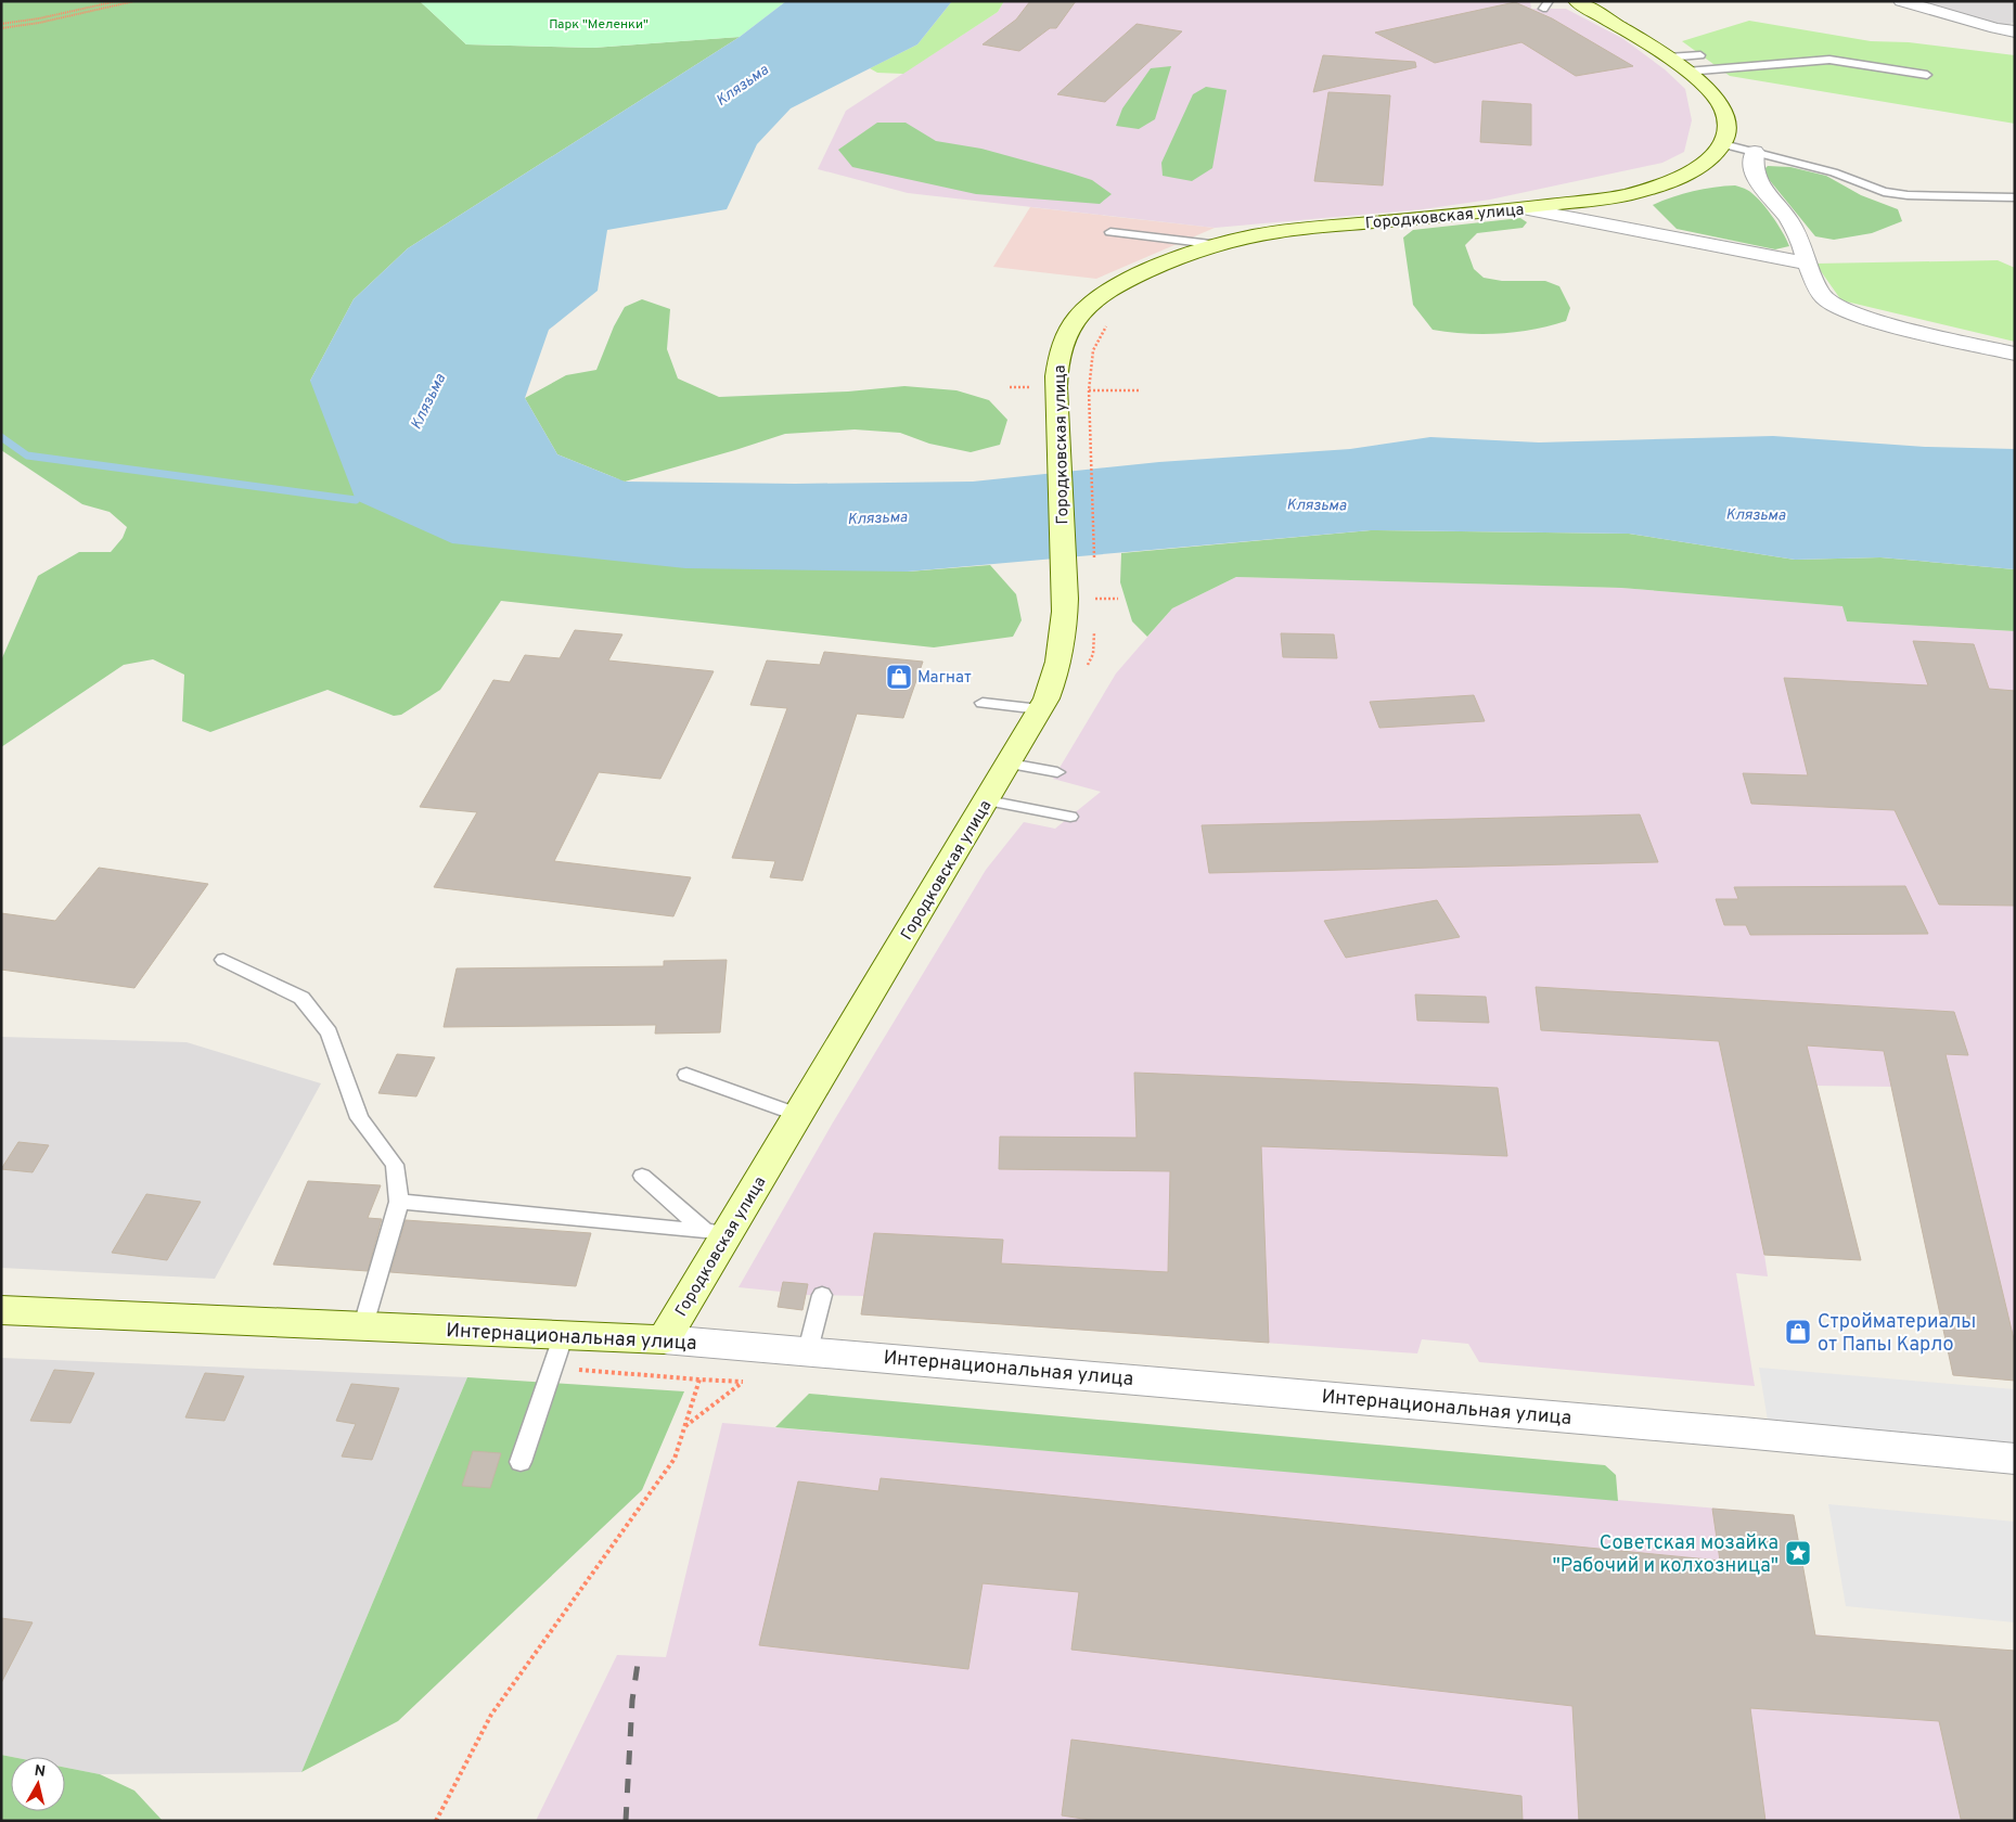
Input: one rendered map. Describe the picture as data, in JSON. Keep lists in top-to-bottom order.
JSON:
{
  "streets": {
    "main road": ["Городковская улица", "Интернациональная улица"]
  },
  "crossings": [
    ["Городковская улица", "Интернациональная улица"]
  ],
  "water": ["Клязьма"],
  "parks": ["Парк \"Меленки\""],
  "places": {
    "shop": ["Магнат", "Стройматериалы от Папы Карло"],
    "place": ["Советская мозайка \"Рабочий и колхозница\""]
  },
  "north": "top"
}
